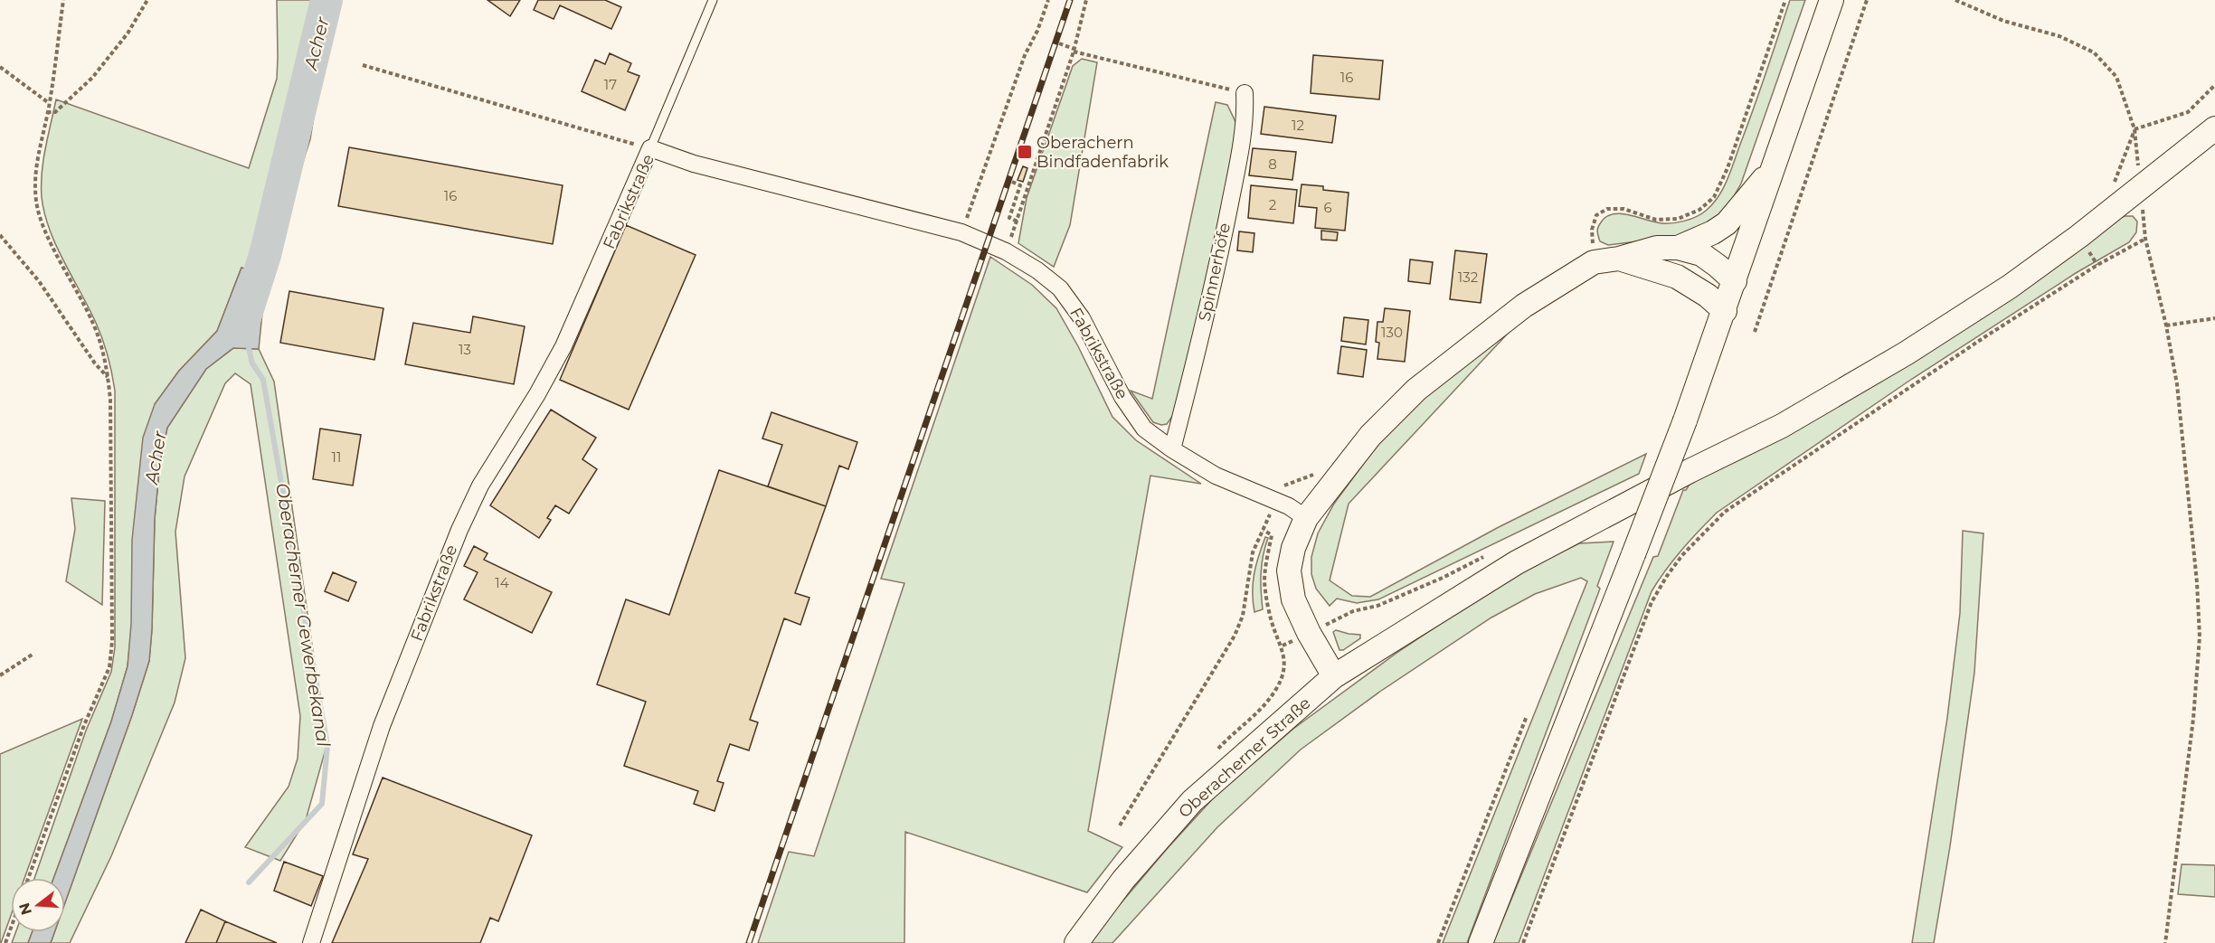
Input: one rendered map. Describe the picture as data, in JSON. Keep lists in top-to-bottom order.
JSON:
{
  "streets": {
    "main road": ["Oberacherner Straße"],
    "street": ["Fabrikstraße", "Spinnerhöfe"]
  },
  "crossings": [
    ["Fabrikstraße", "Spinnerhöfe"]
  ],
  "water": ["Acher", "Oberacherner Gewerbekanal"],
  "places": {
    "transit": ["Oberachern Bindfadenfabrik"]
  },
  "house_numbers": [
    "16",
    "17",
    "12",
    "8",
    "16",
    "2",
    "6",
    "132",
    "130",
    "13",
    "11",
    "14"
  ],
  "north": "left"
}
